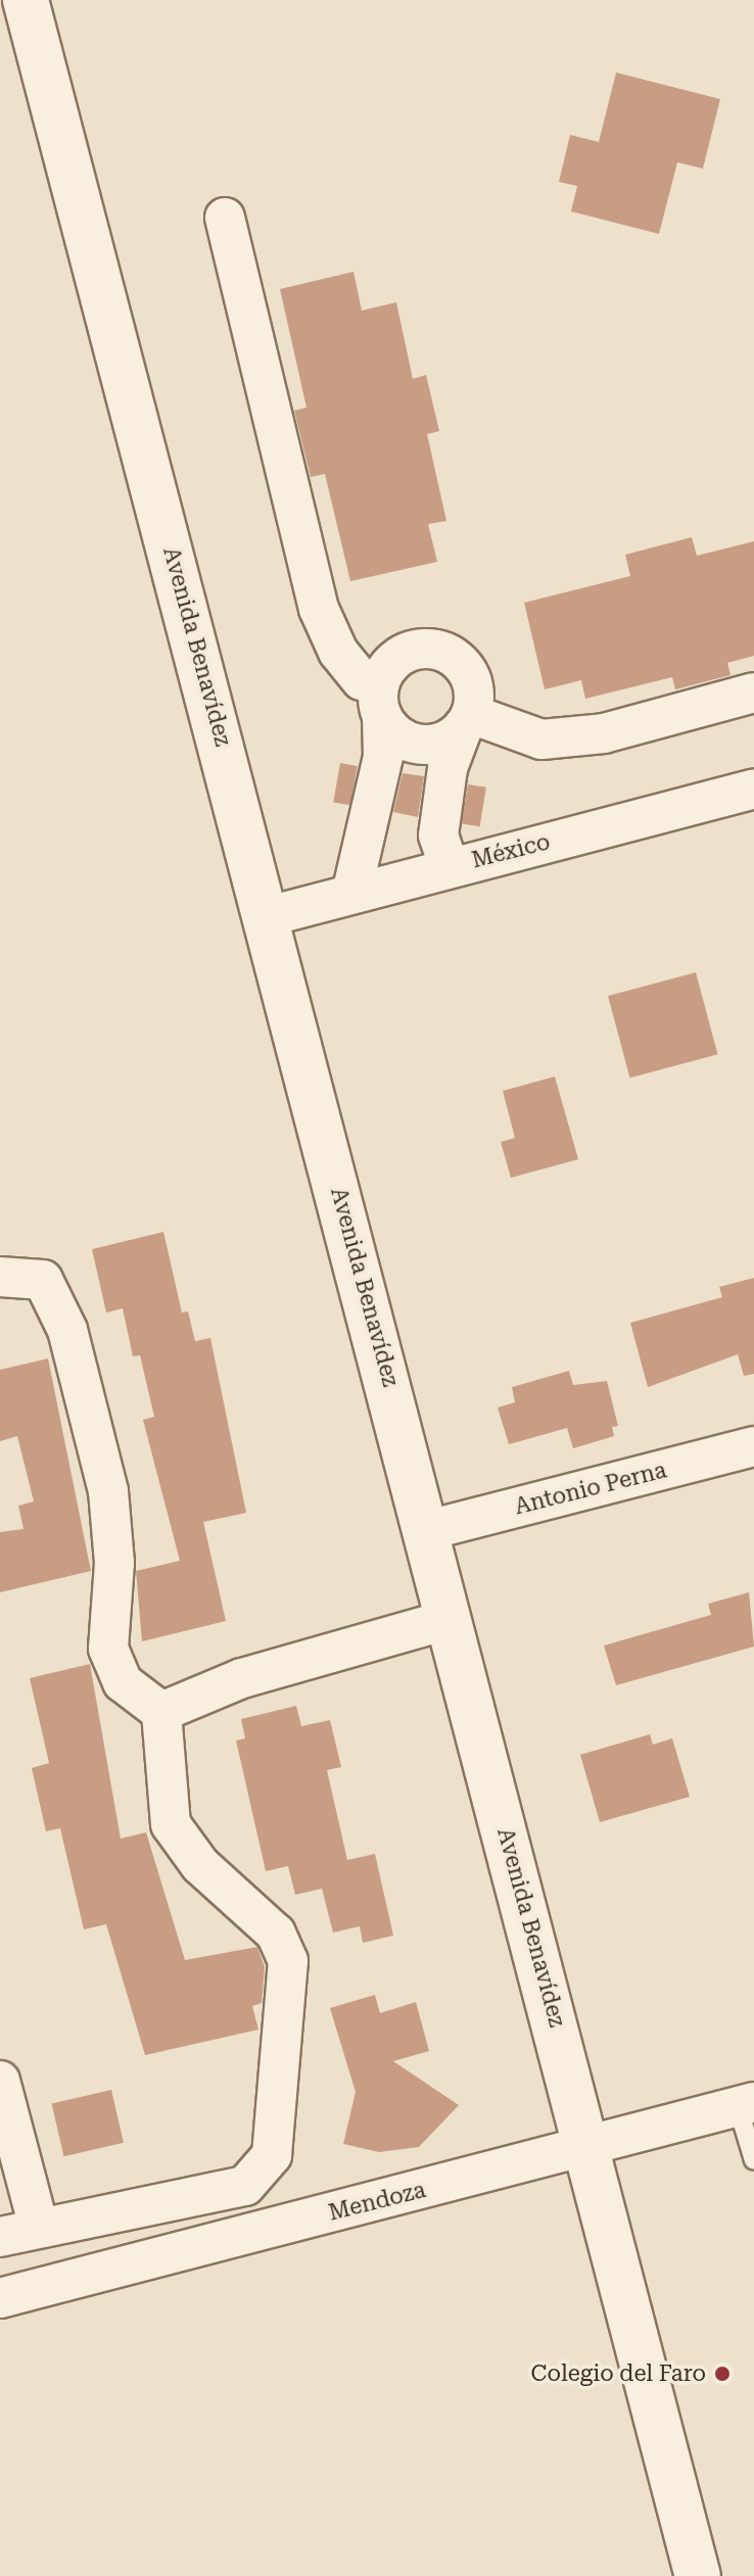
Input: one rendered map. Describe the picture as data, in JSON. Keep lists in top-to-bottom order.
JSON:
{
  "streets": {
    "main road": ["Avenida Benavídez"],
    "street": ["México", "Antonio Perna", "Mendoza"]
  },
  "crossings": [
    ["Avenida Benavídez", "México"],
    ["Avenida Benavídez", "Antonio Perna"],
    ["Avenida Benavídez", "Mendoza"]
  ],
  "places": ["Colegio del Faro"]
}
